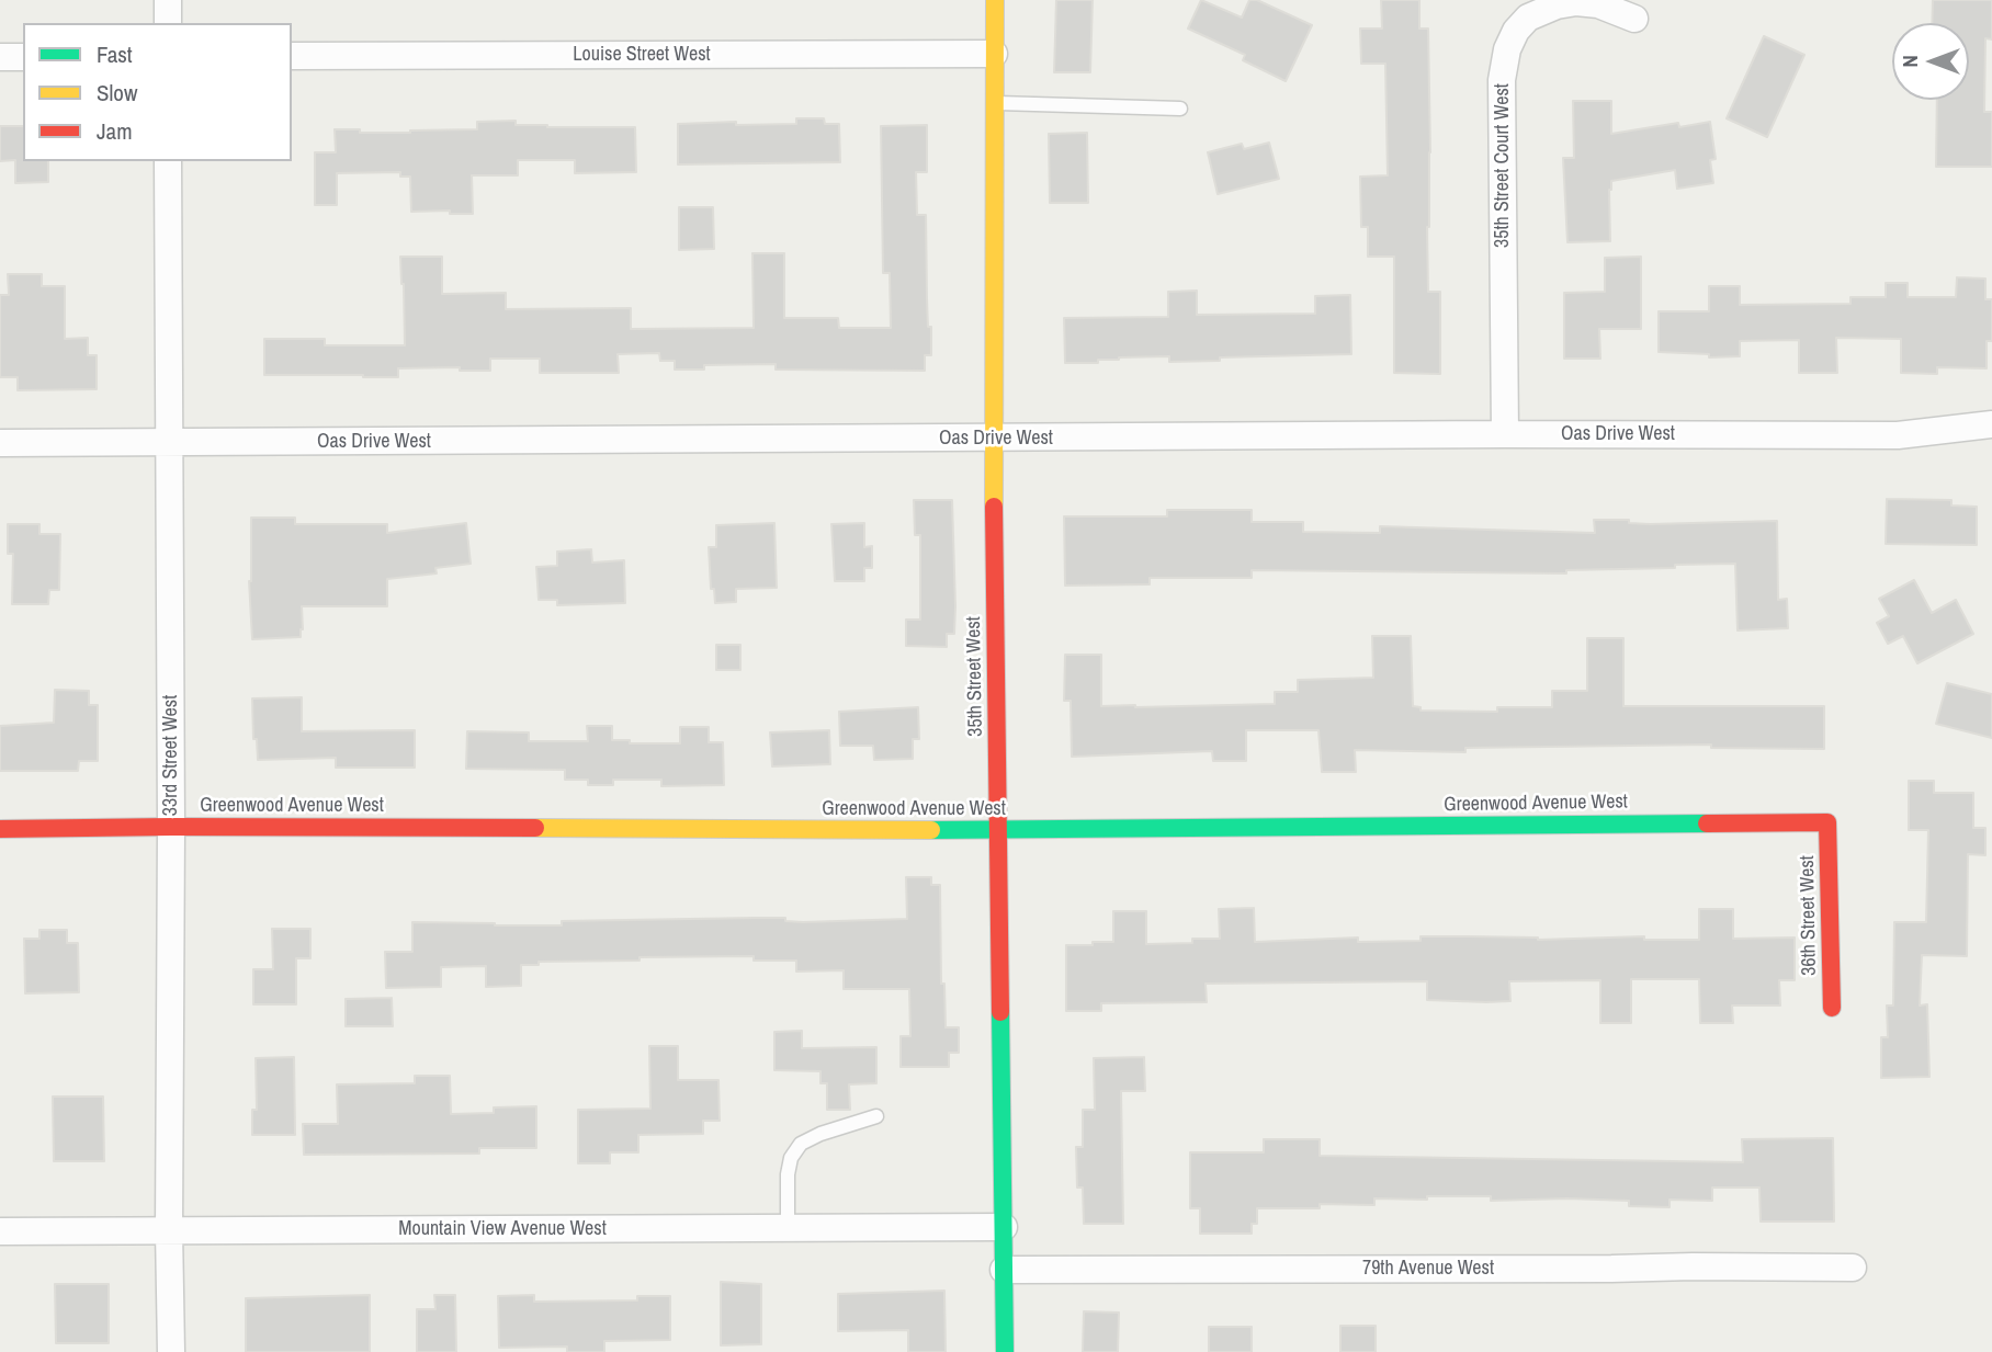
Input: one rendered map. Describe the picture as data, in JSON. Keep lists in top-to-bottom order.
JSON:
{
  "streets": {
    "street": [
      "Louise Street West",
      "35th Street Court West",
      "Oas Drive West",
      "35th Street West",
      "33rd Street West",
      "Greenwood Avenue West",
      "36th Street West",
      "Mountain View Avenue West",
      "79th Avenue West"
    ]
  },
  "crossings": [
    ["Louise Street West", "35th Street West"],
    ["35th Street Court West", "Oas Drive West"],
    ["Oas Drive West", "35th Street West"],
    ["Oas Drive West", "33rd Street West"],
    ["35th Street West", "Greenwood Avenue West"],
    ["35th Street West", "Mountain View Avenue West"],
    ["35th Street West", "79th Avenue West"],
    ["33rd Street West", "Greenwood Avenue West"],
    ["33rd Street West", "Mountain View Avenue West"],
    ["Greenwood Avenue West", "36th Street West"]
  ],
  "legend": ["Fast", "Slow", "Jam"],
  "north": "left"
}
